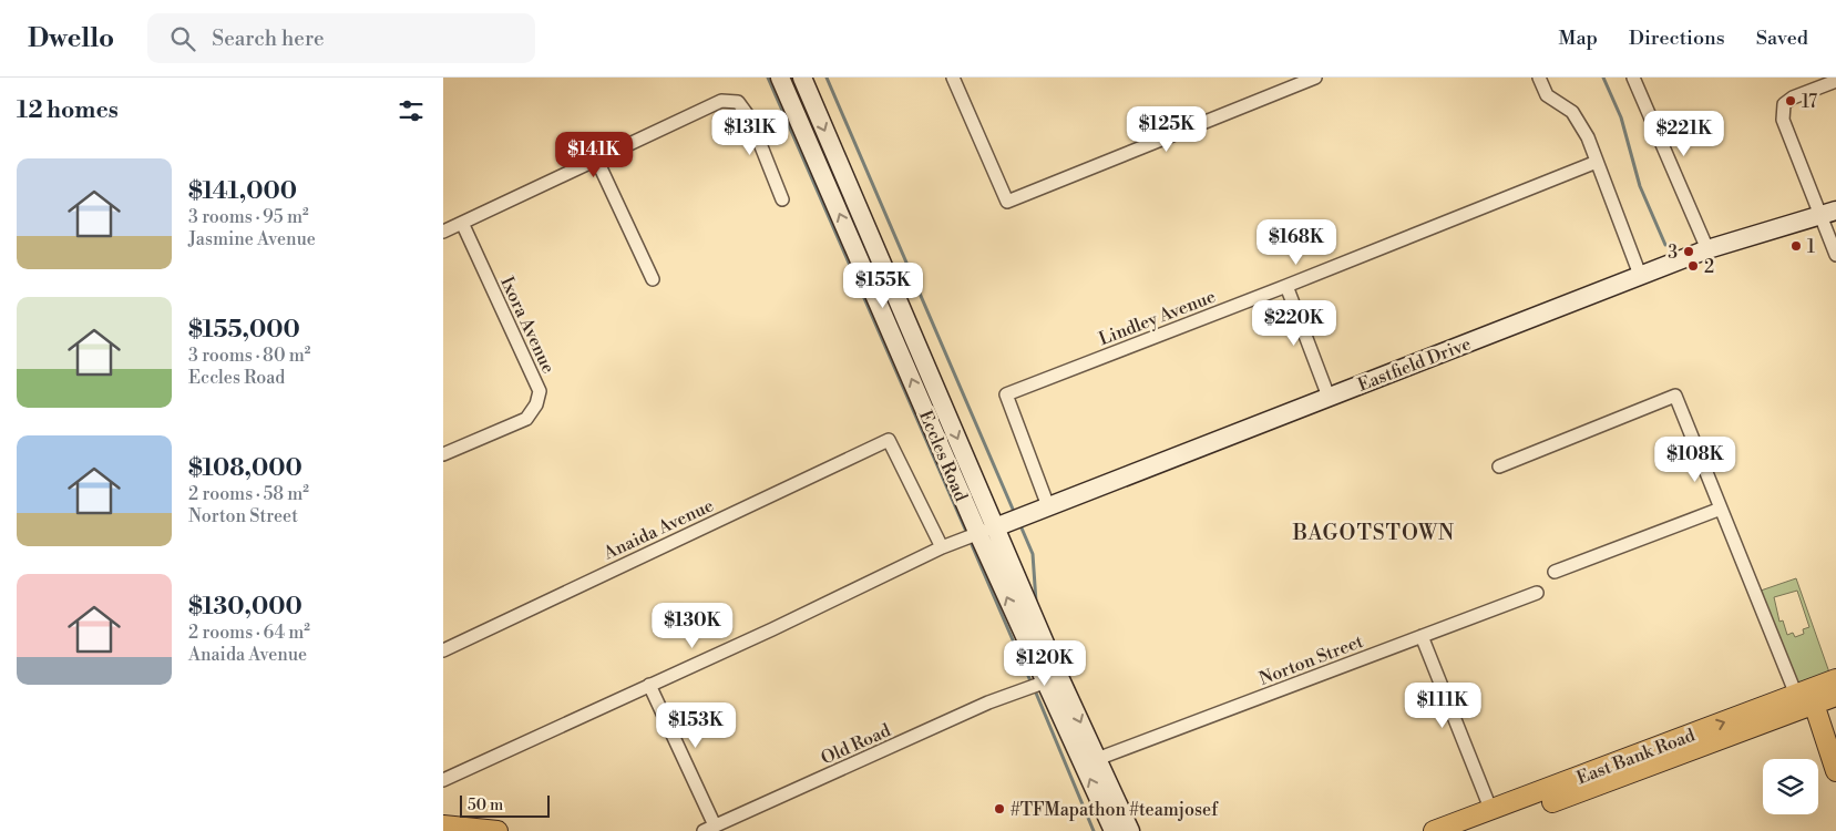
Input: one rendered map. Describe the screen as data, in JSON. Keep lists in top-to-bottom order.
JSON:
{
  "streets": {
    "main road": ["East Bank Road"],
    "street": [
      "Lindley Avenue",
      "Ixora Avenue",
      "Eastfield Drive",
      "Eccles Road",
      "Anaida Avenue",
      "Norton Street",
      "Old Road"
    ]
  },
  "crossings": [
    ["Lindley Avenue", "Eastfield Drive"],
    ["Eastfield Drive", "Eccles Road"],
    ["Eccles Road", "Norton Street"],
    ["Eccles Road", "Old Road"]
  ],
  "districts": ["BAGOTSTOWN"],
  "places": [
    "17",
    "1",
    "3",
    "2",
    "#TFMapathon #teamjosef"
  ],
  "scale_bar": "50 m",
  "page": {
    "header": "Dwello",
    "search": "Search here",
    "nav": ["Map", "Directions", "Saved"],
    "heading": "12 homes",
    "price": [
      "$125K",
      "$131K",
      "$221K",
      "$141K",
      "$168K",
      "$155K",
      "$220K",
      "$108K",
      "$130K",
      "$120K",
      "$111K",
      "$153K"
    ],
    "list": [
      {
        "name": "$141,000",
        "note": "3 rooms · 95 m² · Jasmine Avenue"
      },
      {
        "name": "$155,000",
        "note": "3 rooms · 80 m² · Eccles Road"
      },
      {
        "name": "$108,000",
        "note": "2 rooms · 58 m² · Norton Street"
      },
      {
        "name": "$130,000",
        "note": "2 rooms · 64 m² · Anaida Avenue"
      }
    ],
    "scale": "50 m"
  }
}
